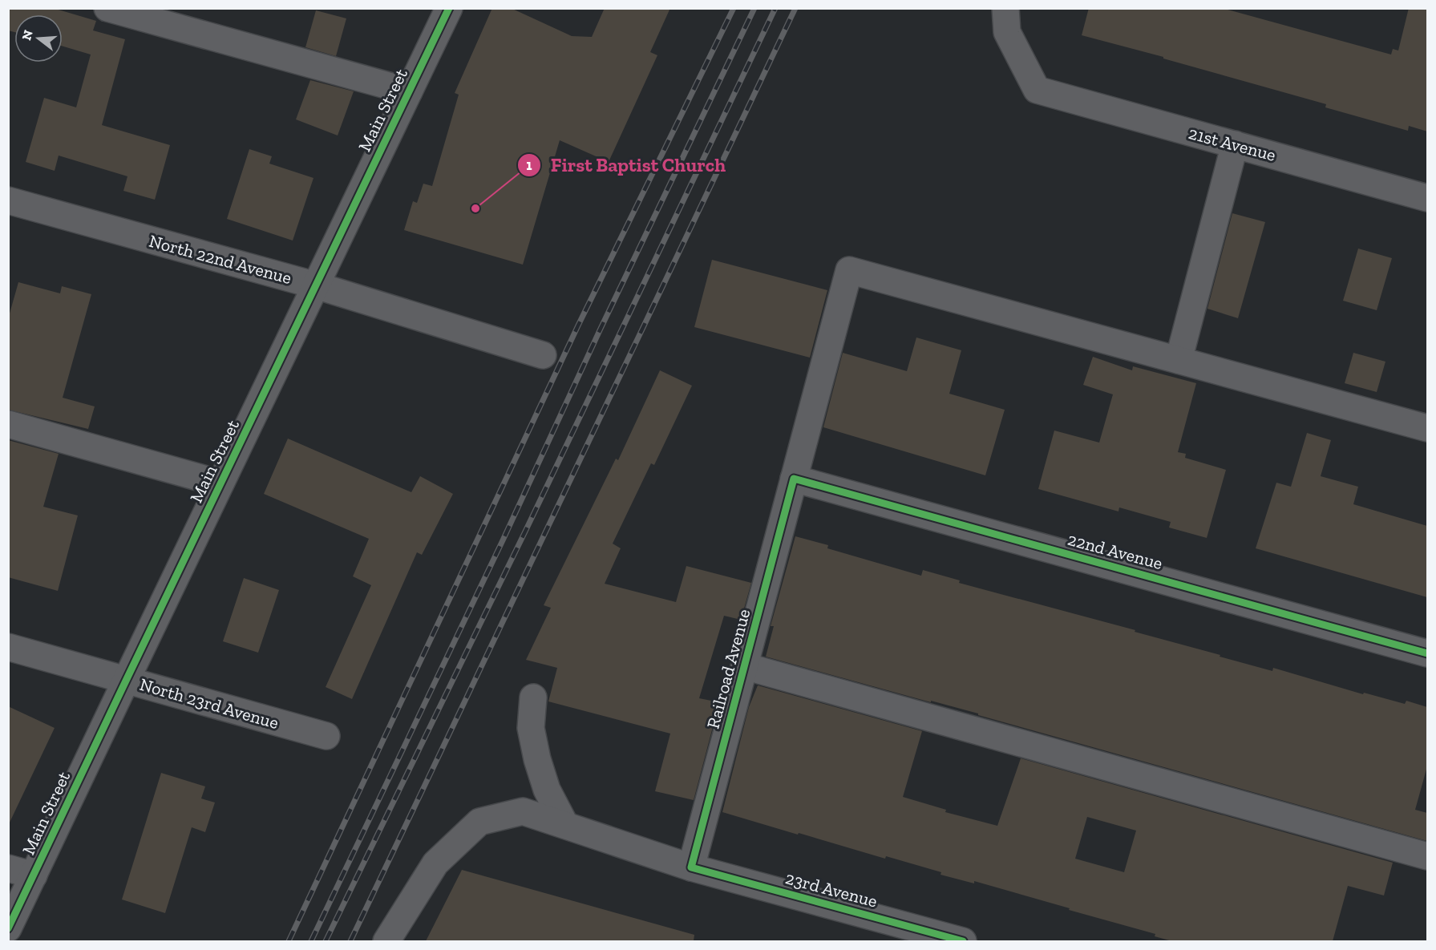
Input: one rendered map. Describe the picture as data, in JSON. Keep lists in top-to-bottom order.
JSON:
{
  "streets": {
    "street": [
      "Main Street",
      "21st Avenue",
      "North 22nd Avenue",
      "22nd Avenue",
      "Railroad Avenue",
      "North 23rd Avenue",
      "23rd Avenue"
    ]
  },
  "crossings": [
    ["Main Street", "North 22nd Avenue"],
    ["Main Street", "North 23rd Avenue"],
    ["22nd Avenue", "Railroad Avenue"],
    ["Railroad Avenue", "23rd Avenue"]
  ],
  "places": ["First Baptist Church"],
  "north": "left"
}
